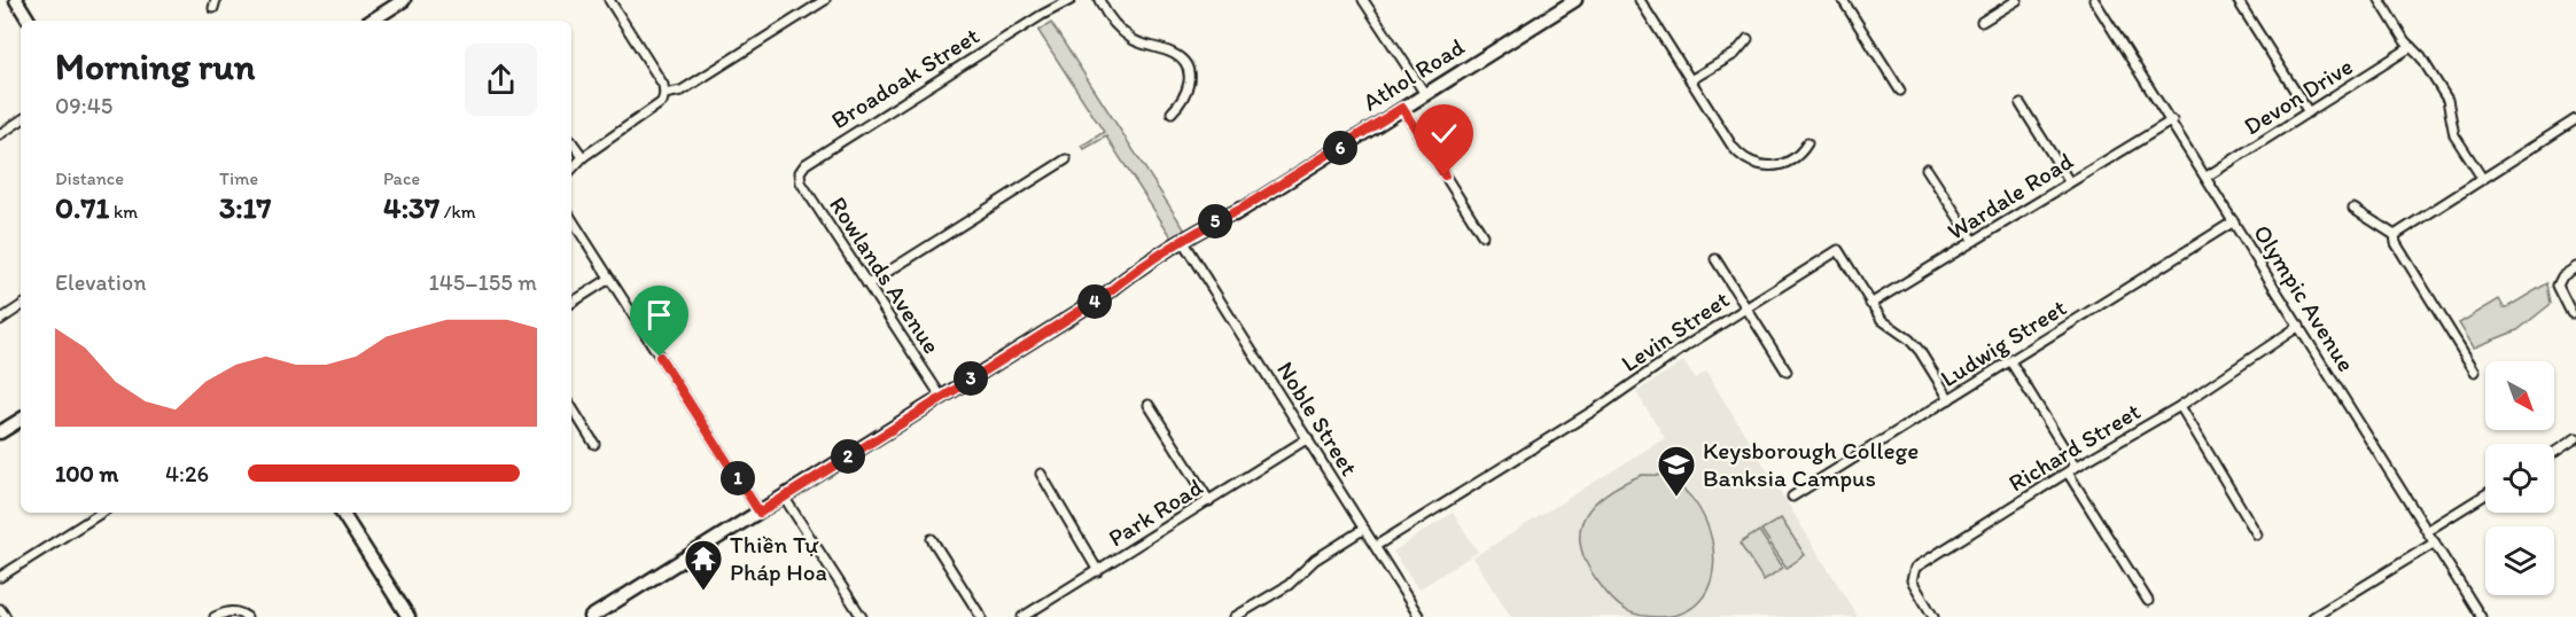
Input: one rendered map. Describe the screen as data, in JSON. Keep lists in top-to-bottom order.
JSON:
{
  "streets": {
    "main road": ["Athol Road"],
    "street": [
      "Broadoak Street",
      "Devon Drive",
      "Wardale Road",
      "Rowlands Avenue",
      "Olympic Avenue",
      "Levin Street",
      "Ludwig Street",
      "Noble Street",
      "Richard Street",
      "Park Road"
    ]
  },
  "crossings": [
    ["Athol Road", "Rowlands Avenue"],
    ["Athol Road", "Noble Street"],
    ["Broadoak Street", "Rowlands Avenue"],
    ["Devon Drive", "Olympic Avenue"],
    ["Wardale Road", "Olympic Avenue"],
    ["Wardale Road", "Levin Street"],
    ["Olympic Avenue", "Ludwig Street"],
    ["Olympic Avenue", "Richard Street"],
    ["Levin Street", "Ludwig Street"],
    ["Levin Street", "Noble Street"],
    ["Noble Street", "Park Road"]
  ],
  "places": {
    "school or university": ["Keysborough College Banksia Campus"],
    "temple": ["Thiền Tự Pháp Hoa"]
  },
  "north": "bottom right",
  "page": {
    "heading": ["Morning run", "09:45"],
    "pins": [
      "6",
      "5",
      "4",
      "3",
      "2",
      "1"
    ],
    "stats": [
      ["Distance", "0.71 km"],
      ["Time", "3:17"],
      ["Pace", "4:37 /km"]
    ],
    "chart": ["Elevation", "145–155 m"],
    "list": [
      {
        "name": "100 m",
        "note": "4:26"
      }
    ]
  }
}
